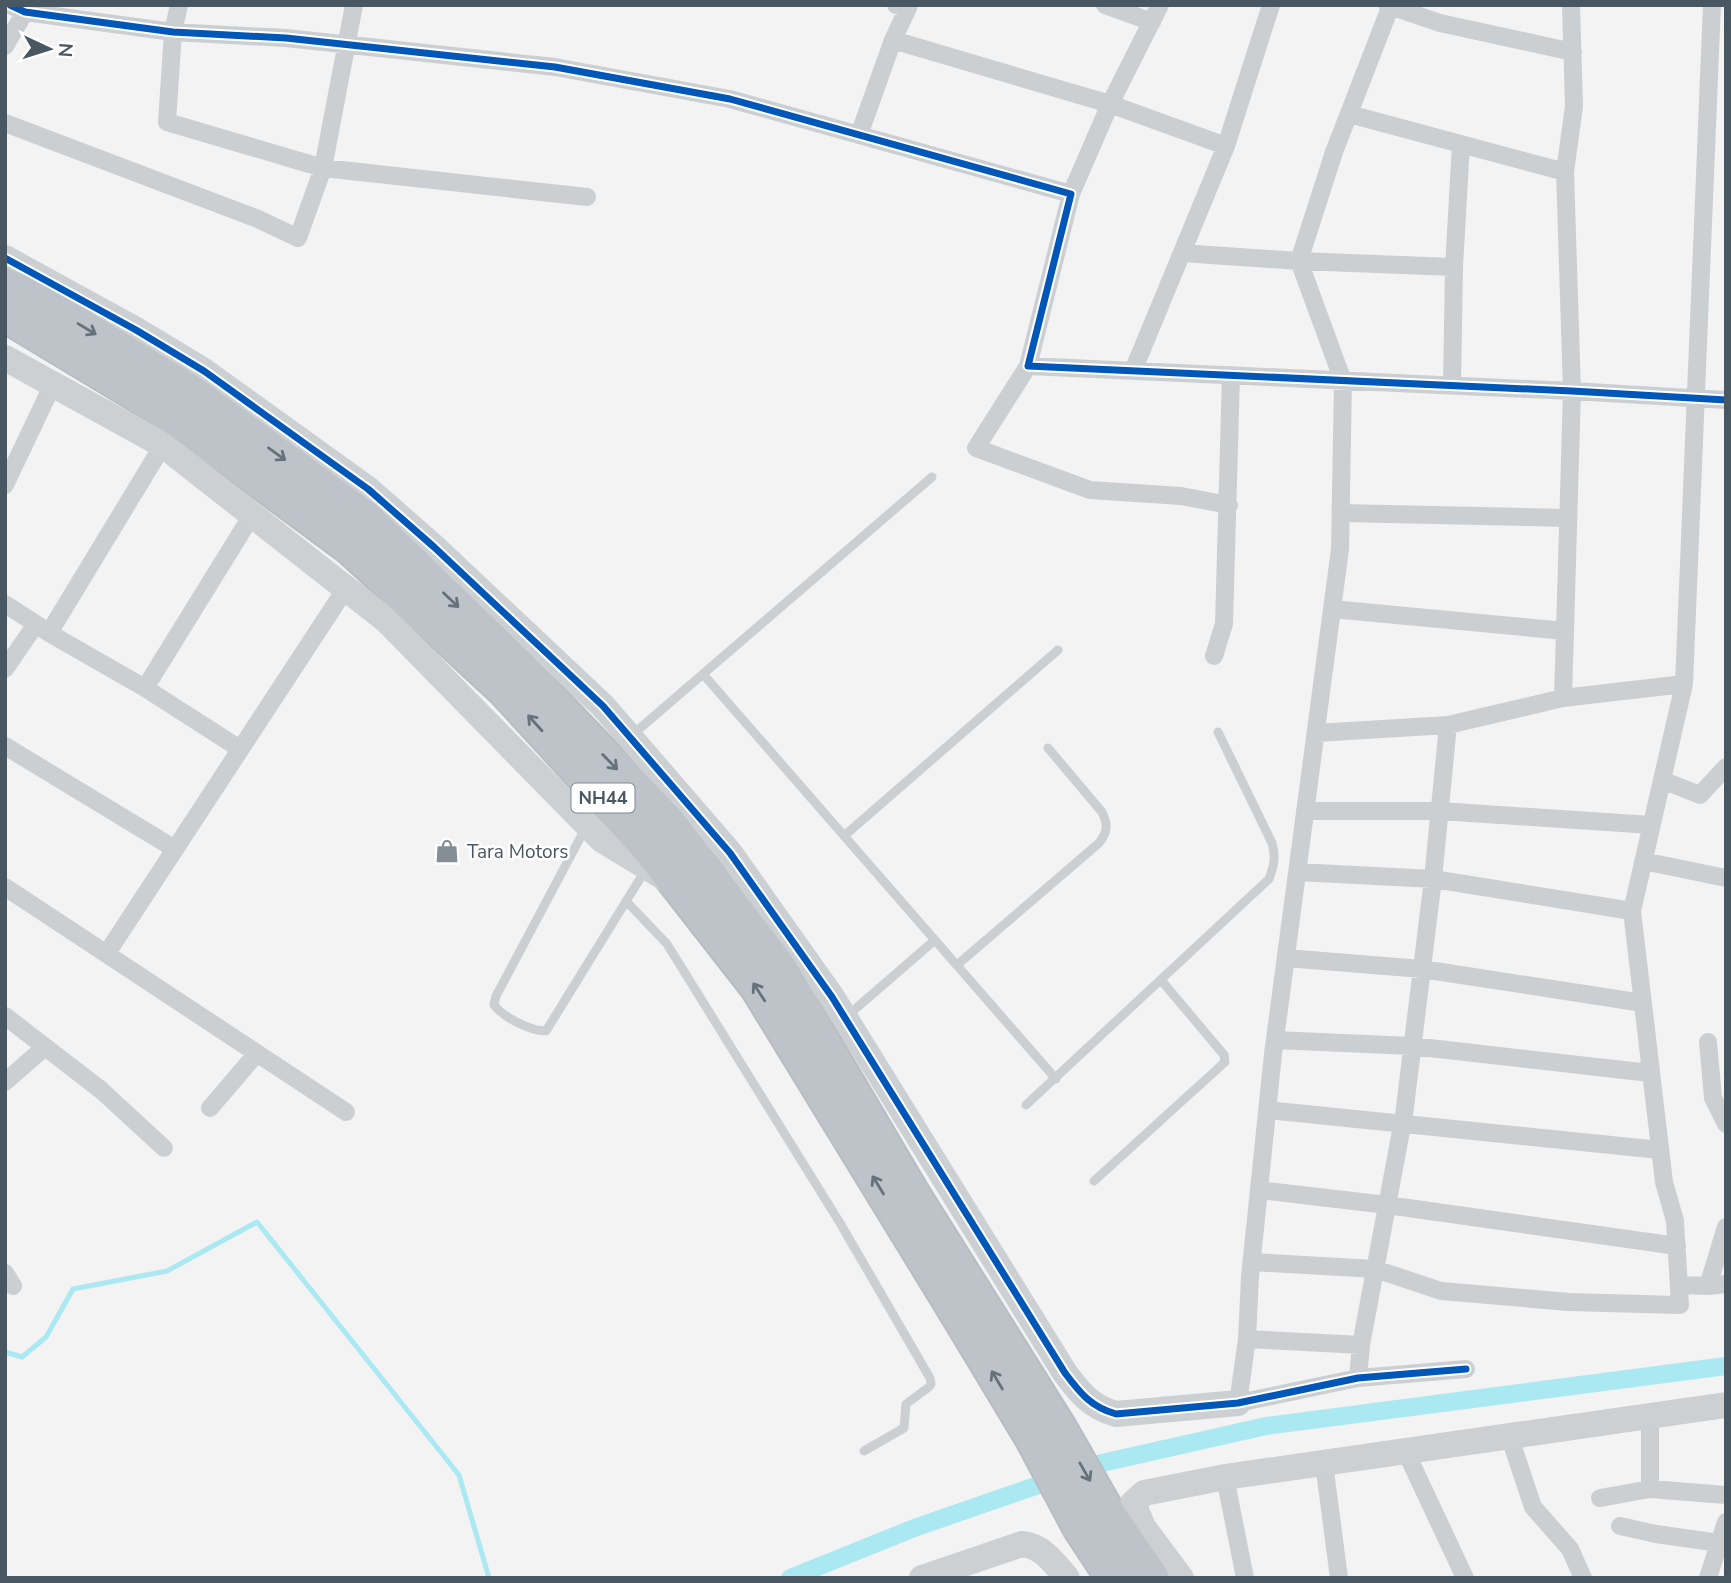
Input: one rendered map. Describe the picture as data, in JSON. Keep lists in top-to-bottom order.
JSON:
{
  "streets": {
    "highway": ["NH44"]
  },
  "places": {
    "shop": ["Tara Motors"]
  },
  "north": "right"
}
